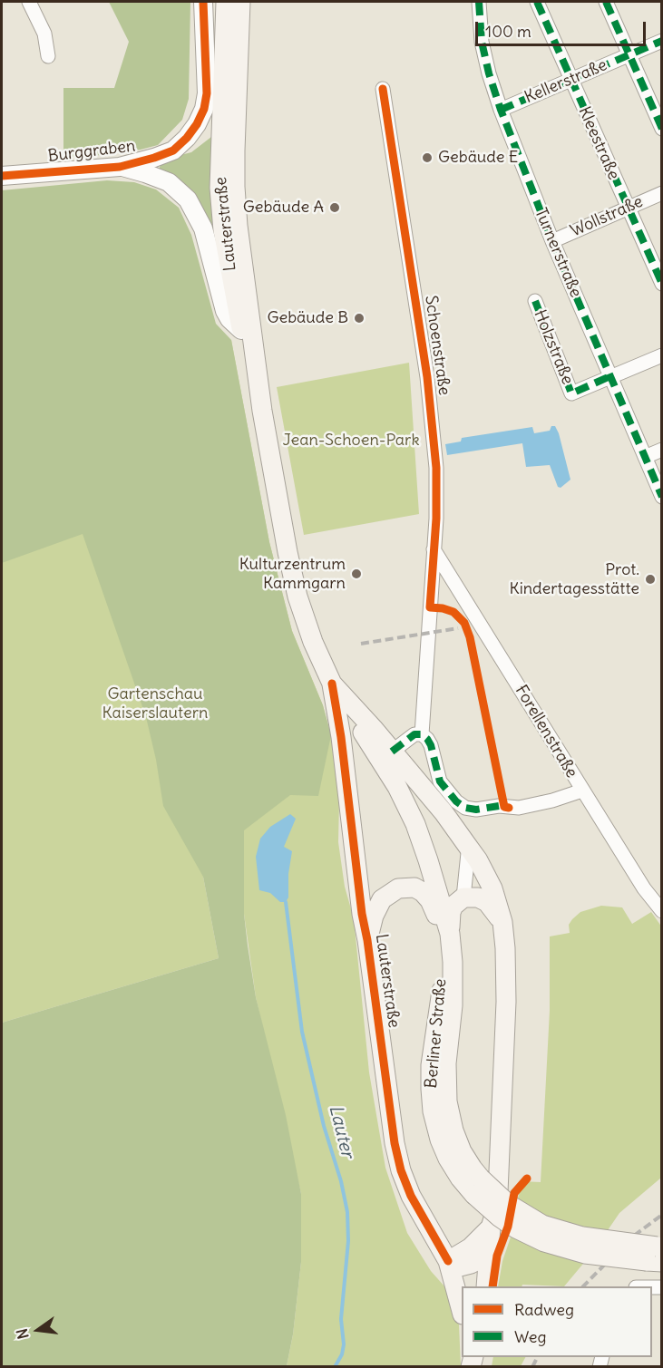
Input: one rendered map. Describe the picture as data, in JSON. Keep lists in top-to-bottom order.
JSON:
{
  "streets": {
    "main road": ["Lauterstraße", "Berliner Straße"],
    "street": [
      "Kellerstraße",
      "Kleestraße",
      "Burggraben",
      "Wollstraße",
      "Turnerstraße",
      "Schoenstraße",
      "Holzstraße",
      "Forellenstraße"
    ]
  },
  "crossings": [
    ["Kellerstraße", "Kleestraße"],
    ["Kellerstraße", "Turnerstraße"],
    ["Kleestraße", "Wollstraße"],
    ["Wollstraße", "Turnerstraße"],
    ["Lauterstraße", "Berliner Straße"],
    ["Turnerstraße", "Holzstraße"],
    ["Schoenstraße", "Forellenstraße"]
  ],
  "water": ["Lauter"],
  "parks": ["Jean-Schoen-Park", "Gartenschau Kaiserslautern"],
  "places": [
    "Gebäude E",
    "Gebäude A",
    "Gebäude B",
    "Kulturzentrum Kammgarn",
    "Prot. Kindertagesstätte"
  ],
  "legend": ["Radweg", "Weg"],
  "scale_bar": "100 m",
  "north": "left"
}
